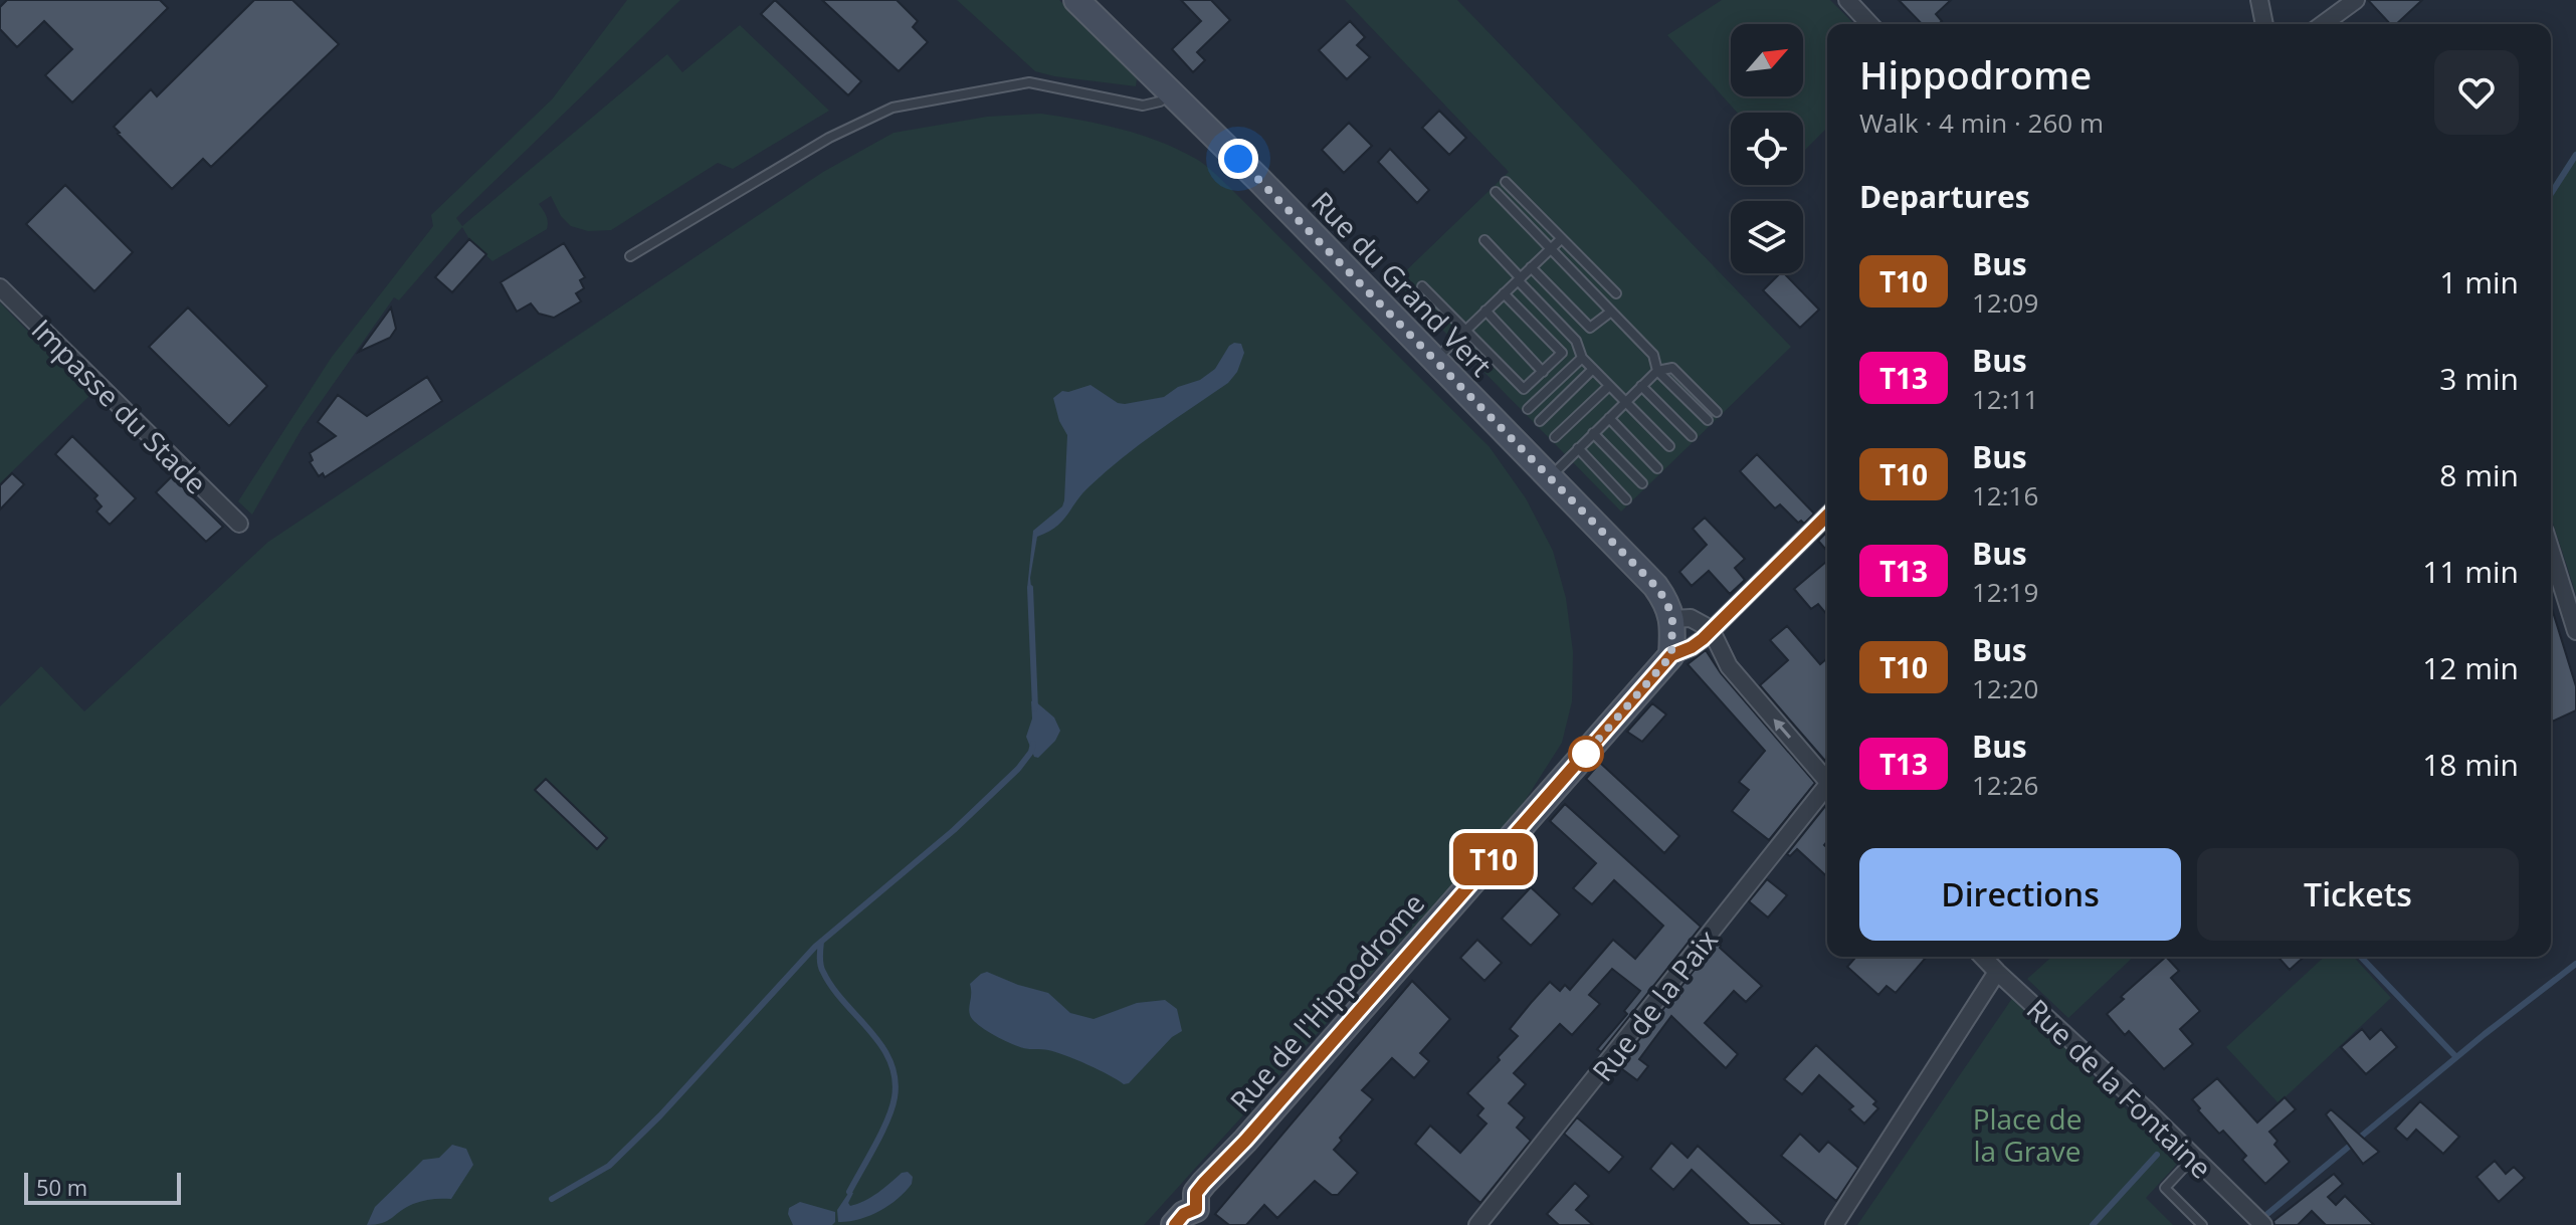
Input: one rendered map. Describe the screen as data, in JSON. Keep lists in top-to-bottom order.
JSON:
{
  "streets": {
    "main road": ["Rue du Grand Vert", "Rue de l'Hippodrome"],
    "street": ["Impasse du Stade", "Rue de la Paix", "Rue de la Fontaine"]
  },
  "crossings": [
    ["Rue du Grand Vert", "Rue de l'Hippodrome"]
  ],
  "parks": ["Place de la Grave"],
  "lines": ["bus line T10"],
  "scale_bar": "50 m",
  "north": "top right",
  "page": {
    "on_map": "T10",
    "heading": [
      ["Hippodrome", "Walk · 4 min · 260 m"],
      "Departures"
    ],
    "list": [
      {
        "mark": "T10",
        "name": "Bus",
        "note": "12:09",
        "value": "1 min"
      },
      {
        "mark": "T13",
        "name": "Bus",
        "note": "12:11",
        "value": "3 min"
      },
      {
        "mark": "T10",
        "name": "Bus",
        "note": "12:16",
        "value": "8 min"
      },
      {
        "mark": "T13",
        "name": "Bus",
        "note": "12:19",
        "value": "11 min"
      },
      {
        "mark": "T10",
        "name": "Bus",
        "note": "12:20",
        "value": "12 min"
      },
      {
        "mark": "T13",
        "name": "Bus",
        "note": "12:26",
        "value": "18 min"
      }
    ],
    "buttons": ["Directions", "Tickets"],
    "scale": "50 m"
  }
}
